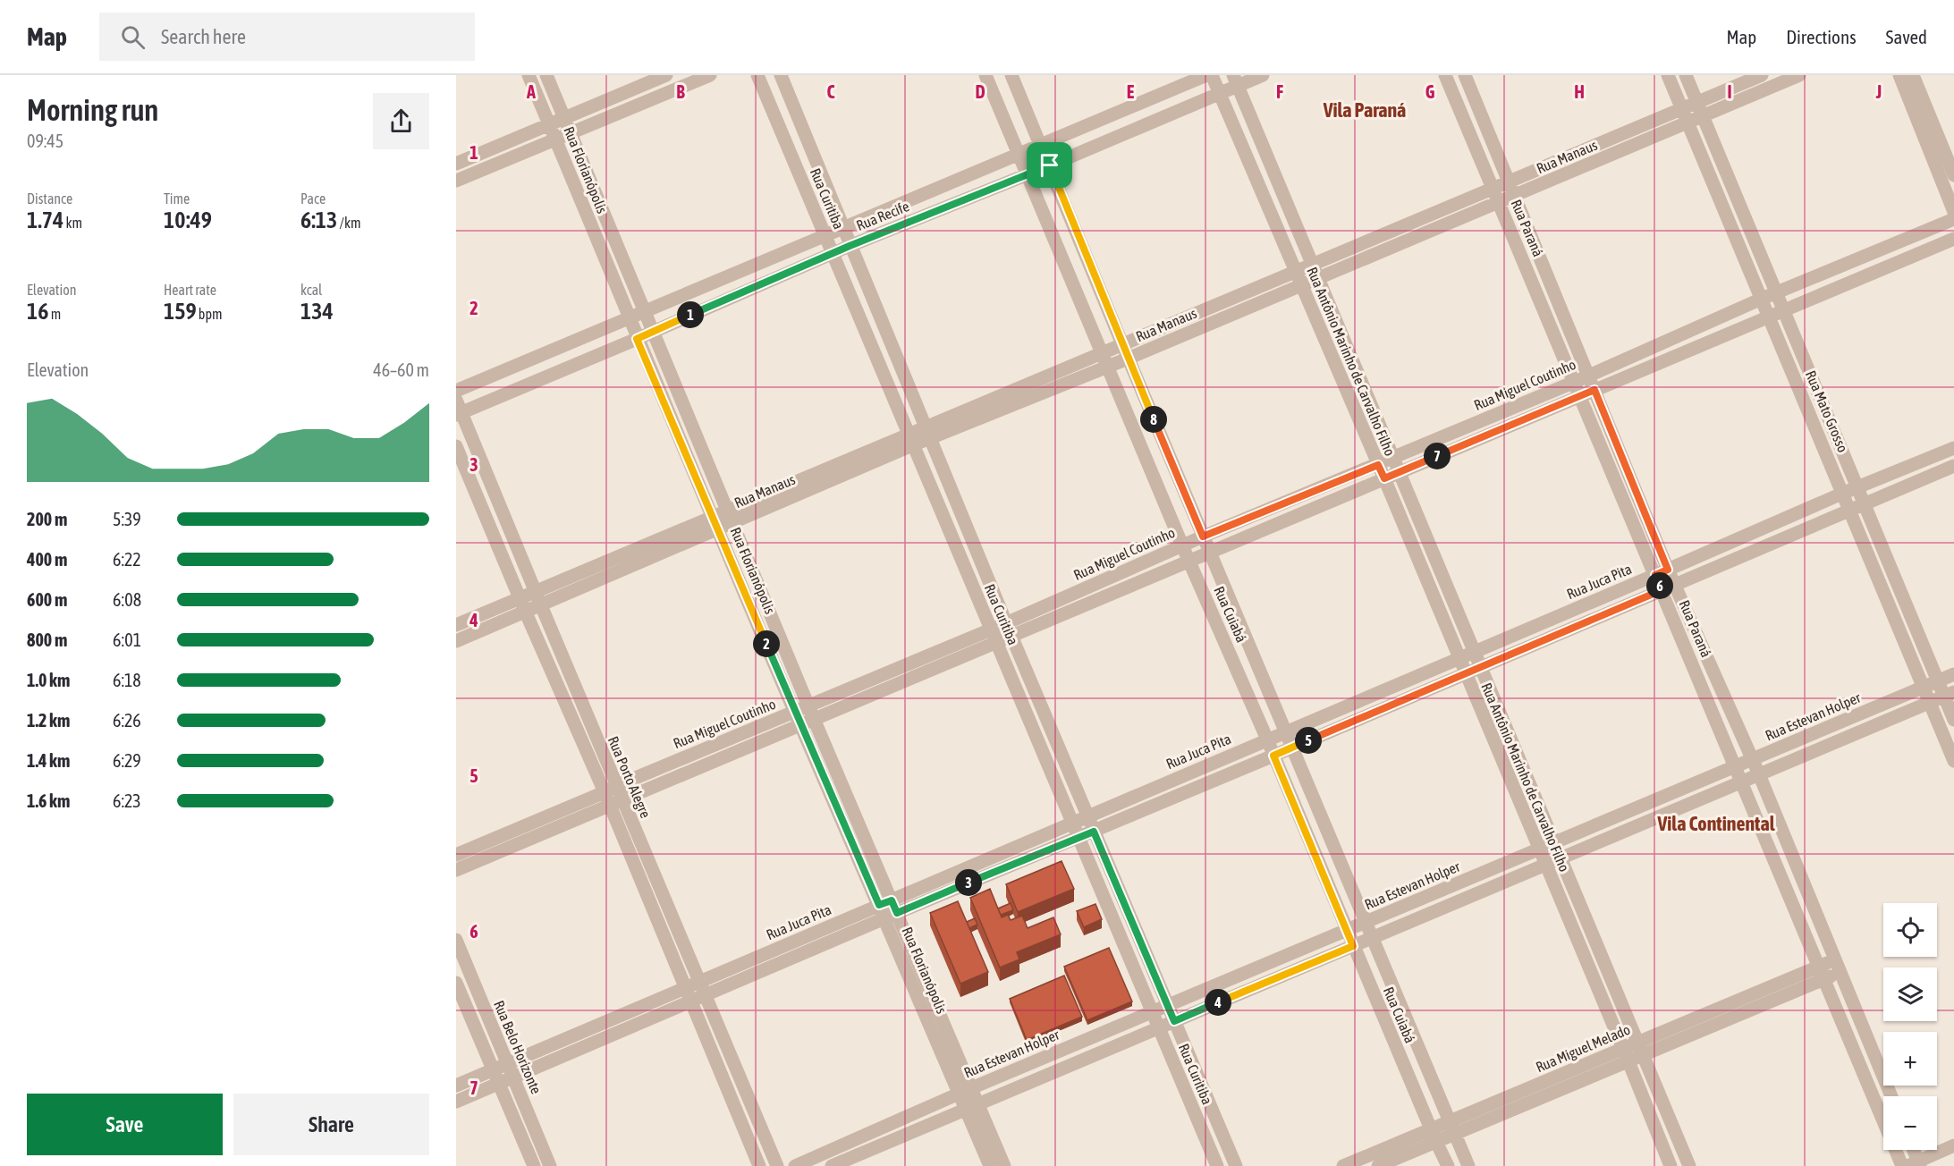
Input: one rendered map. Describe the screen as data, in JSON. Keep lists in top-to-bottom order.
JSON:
{
  "streets": {
    "street": [
      "Rua Manaus",
      "Rua Florianópolis",
      "Rua Curitiba",
      "Rua Recife",
      "Rua Paraná",
      "Rua Antônio Marinho de Carvalho Filho",
      "Rua Miguel Coutinho",
      "Rua Mato Grosso",
      "Rua Juca Pita",
      "Rua Cuiabá",
      "Rua Estevan Holper",
      "Rua Porto Alegre",
      "Rua Belo Horizonte",
      "Rua Miguel Melado"
    ]
  },
  "crossings": [
    ["Rua Manaus", "Rua Florianópolis"],
    ["Rua Manaus", "Rua Curitiba"],
    ["Rua Manaus", "Rua Paraná"],
    ["Rua Manaus", "Rua Antônio Marinho de Carvalho Filho"],
    ["Rua Manaus", "Rua Mato Grosso"],
    ["Rua Manaus", "Rua Cuiabá"],
    ["Rua Manaus", "Rua Porto Alegre"],
    ["Rua Florianópolis", "Rua Recife"],
    ["Rua Florianópolis", "Rua Miguel Coutinho"],
    ["Rua Florianópolis", "Rua Juca Pita"],
    ["Rua Florianópolis", "Rua Estevan Holper"],
    ["Rua Curitiba", "Rua Recife"],
    ["Rua Curitiba", "Rua Miguel Coutinho"],
    ["Rua Curitiba", "Rua Juca Pita"],
    ["Rua Curitiba", "Rua Estevan Holper"],
    ["Rua Recife", "Rua Antônio Marinho de Carvalho Filho"],
    ["Rua Recife", "Rua Cuiabá"],
    ["Rua Recife", "Rua Porto Alegre"],
    ["Rua Paraná", "Rua Miguel Coutinho"],
    ["Rua Paraná", "Rua Juca Pita"],
    ["Rua Paraná", "Rua Estevan Holper"],
    ["Rua Paraná", "Rua Miguel Melado"],
    ["Rua Antônio Marinho de Carvalho Filho", "Rua Miguel Coutinho"],
    ["Rua Antônio Marinho de Carvalho Filho", "Rua Juca Pita"],
    ["Rua Antônio Marinho de Carvalho Filho", "Rua Estevan Holper"],
    ["Rua Antônio Marinho de Carvalho Filho", "Rua Miguel Melado"],
    ["Rua Miguel Coutinho", "Rua Mato Grosso"],
    ["Rua Miguel Coutinho", "Rua Cuiabá"],
    ["Rua Miguel Coutinho", "Rua Porto Alegre"],
    ["Rua Mato Grosso", "Rua Juca Pita"],
    ["Rua Mato Grosso", "Rua Estevan Holper"],
    ["Rua Juca Pita", "Rua Cuiabá"],
    ["Rua Juca Pita", "Rua Porto Alegre"],
    ["Rua Juca Pita", "Rua Belo Horizonte"],
    ["Rua Cuiabá", "Rua Estevan Holper"],
    ["Rua Cuiabá", "Rua Miguel Melado"]
  ],
  "districts": ["Vila Paraná", "Vila Continental"],
  "page": {
    "header": "Map",
    "search": "Search here",
    "nav": ["Map", "Directions", "Saved"],
    "heading": ["Morning run", "09:45"],
    "stats": [
      ["Distance", "1.74 km"],
      ["Time", "10:49"],
      ["Pace", "6:13 /km"],
      ["Elevation", "16 m"],
      ["Heart rate", "159 bpm"],
      ["kcal", "134"]
    ],
    "pins": [
      "1",
      "8",
      "7",
      "6",
      "2",
      "5",
      "3",
      "4"
    ],
    "chart": ["Elevation", "46–60 m"],
    "list": [
      {
        "name": "200 m",
        "note": "5:39"
      },
      {
        "name": "400 m",
        "note": "6:22"
      },
      {
        "name": "600 m",
        "note": "6:08"
      },
      {
        "name": "800 m",
        "note": "6:01"
      },
      {
        "name": "1.0 km",
        "note": "6:18"
      },
      {
        "name": "1.2 km",
        "note": "6:26"
      },
      {
        "name": "1.4 km",
        "note": "6:29"
      },
      {
        "name": "1.6 km",
        "note": "6:23"
      }
    ],
    "map_buttons": ["+", "−"],
    "buttons": ["Save", "Share"]
  },
  "grid": {
    "columns": [
      "A",
      "B",
      "C",
      "D",
      "E",
      "F",
      "G",
      "H",
      "I",
      "J"
    ],
    "rows": [
      "1",
      "2",
      "3",
      "4",
      "5",
      "6",
      "7"
    ]
  }
}
